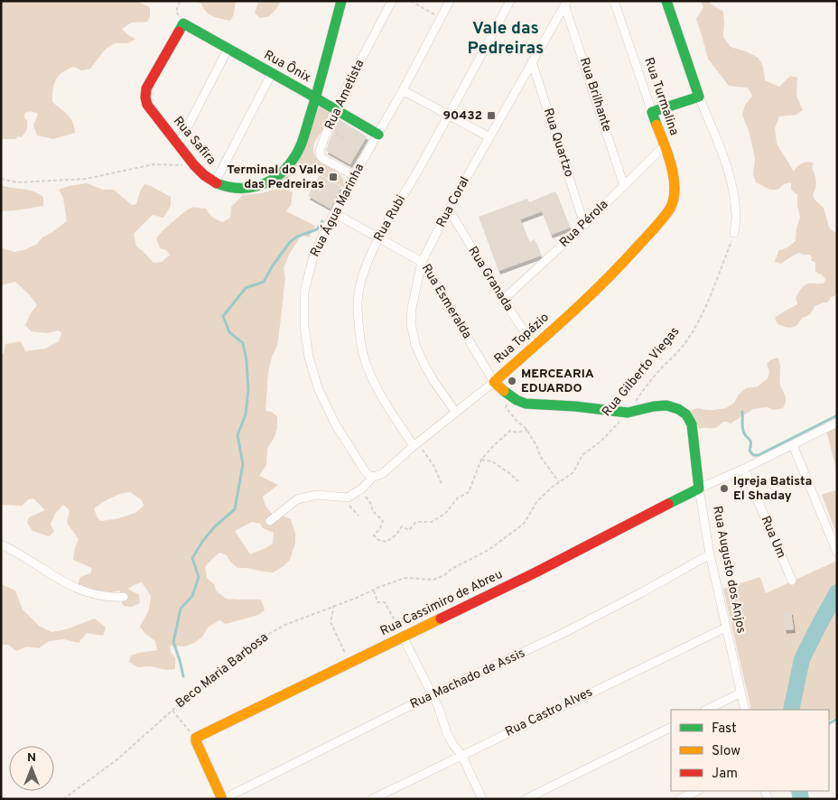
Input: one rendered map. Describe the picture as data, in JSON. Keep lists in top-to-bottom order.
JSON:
{
  "streets": {
    "street": [
      "Rua Ônix",
      "Rua Ametista",
      "Rua Brilhante",
      "Rua Turmalina",
      "Rua Safira",
      "Rua Quartzo",
      "Rua Coral",
      "Rua Água Marinha",
      "Rua Rubi",
      "Rua Pérola",
      "Rua Granada",
      "Rua Esmeralda",
      "Rua Topázio",
      "Rua Um",
      "Rua Augusto dos Anjos",
      "Rua Cassimiro de Abreu",
      "Rua Machado de Assis",
      "Rua Castro Alves"
    ],
    "path": ["Rua Gilberto Viegas", "Beco Maria Barbosa"]
  },
  "crossings": [
    ["Rua Ônix", "Rua Ametista"],
    ["Rua Ônix", "Rua Safira"],
    ["Rua Ônix", "Rua Água Marinha"],
    ["Rua Ametista", "Rua Água Marinha"],
    ["Rua Brilhante", "Rua Coral"],
    ["Rua Brilhante", "Rua Pérola"],
    ["Rua Turmalina", "Rua Pérola"],
    ["Rua Turmalina", "Rua Topázio"],
    ["Rua Quartzo", "Rua Coral"],
    ["Rua Quartzo", "Rua Pérola"],
    ["Rua Coral", "Rua Granada"],
    ["Rua Coral", "Rua Esmeralda"],
    ["Rua Coral", "Rua Topázio"],
    ["Rua Água Marinha", "Rua Esmeralda"],
    ["Rua Água Marinha", "Rua Topázio"],
    ["Rua Rubi", "Rua Esmeralda"],
    ["Rua Rubi", "Rua Topázio"],
    ["Rua Pérola", "Rua Granada"],
    ["Rua Granada", "Rua Topázio"],
    ["Rua Esmeralda", "Rua Topázio"],
    ["Rua Gilberto Viegas", "Rua Augusto dos Anjos"],
    ["Rua Gilberto Viegas", "Beco Maria Barbosa"],
    ["Rua Augusto dos Anjos", "Rua Cassimiro de Abreu"],
    ["Rua Augusto dos Anjos", "Rua Machado de Assis"],
    ["Rua Augusto dos Anjos", "Rua Castro Alves"]
  ],
  "districts": ["Vale das Pedreiras"],
  "places": {
    "transit": ["90432", "Terminal do Vale das Pedreiras"],
    "other": ["MERCEARIA EDUARDO", "Igreja Batista El Shaday"]
  },
  "legend": ["Fast", "Slow", "Jam"],
  "north": "top"
}
